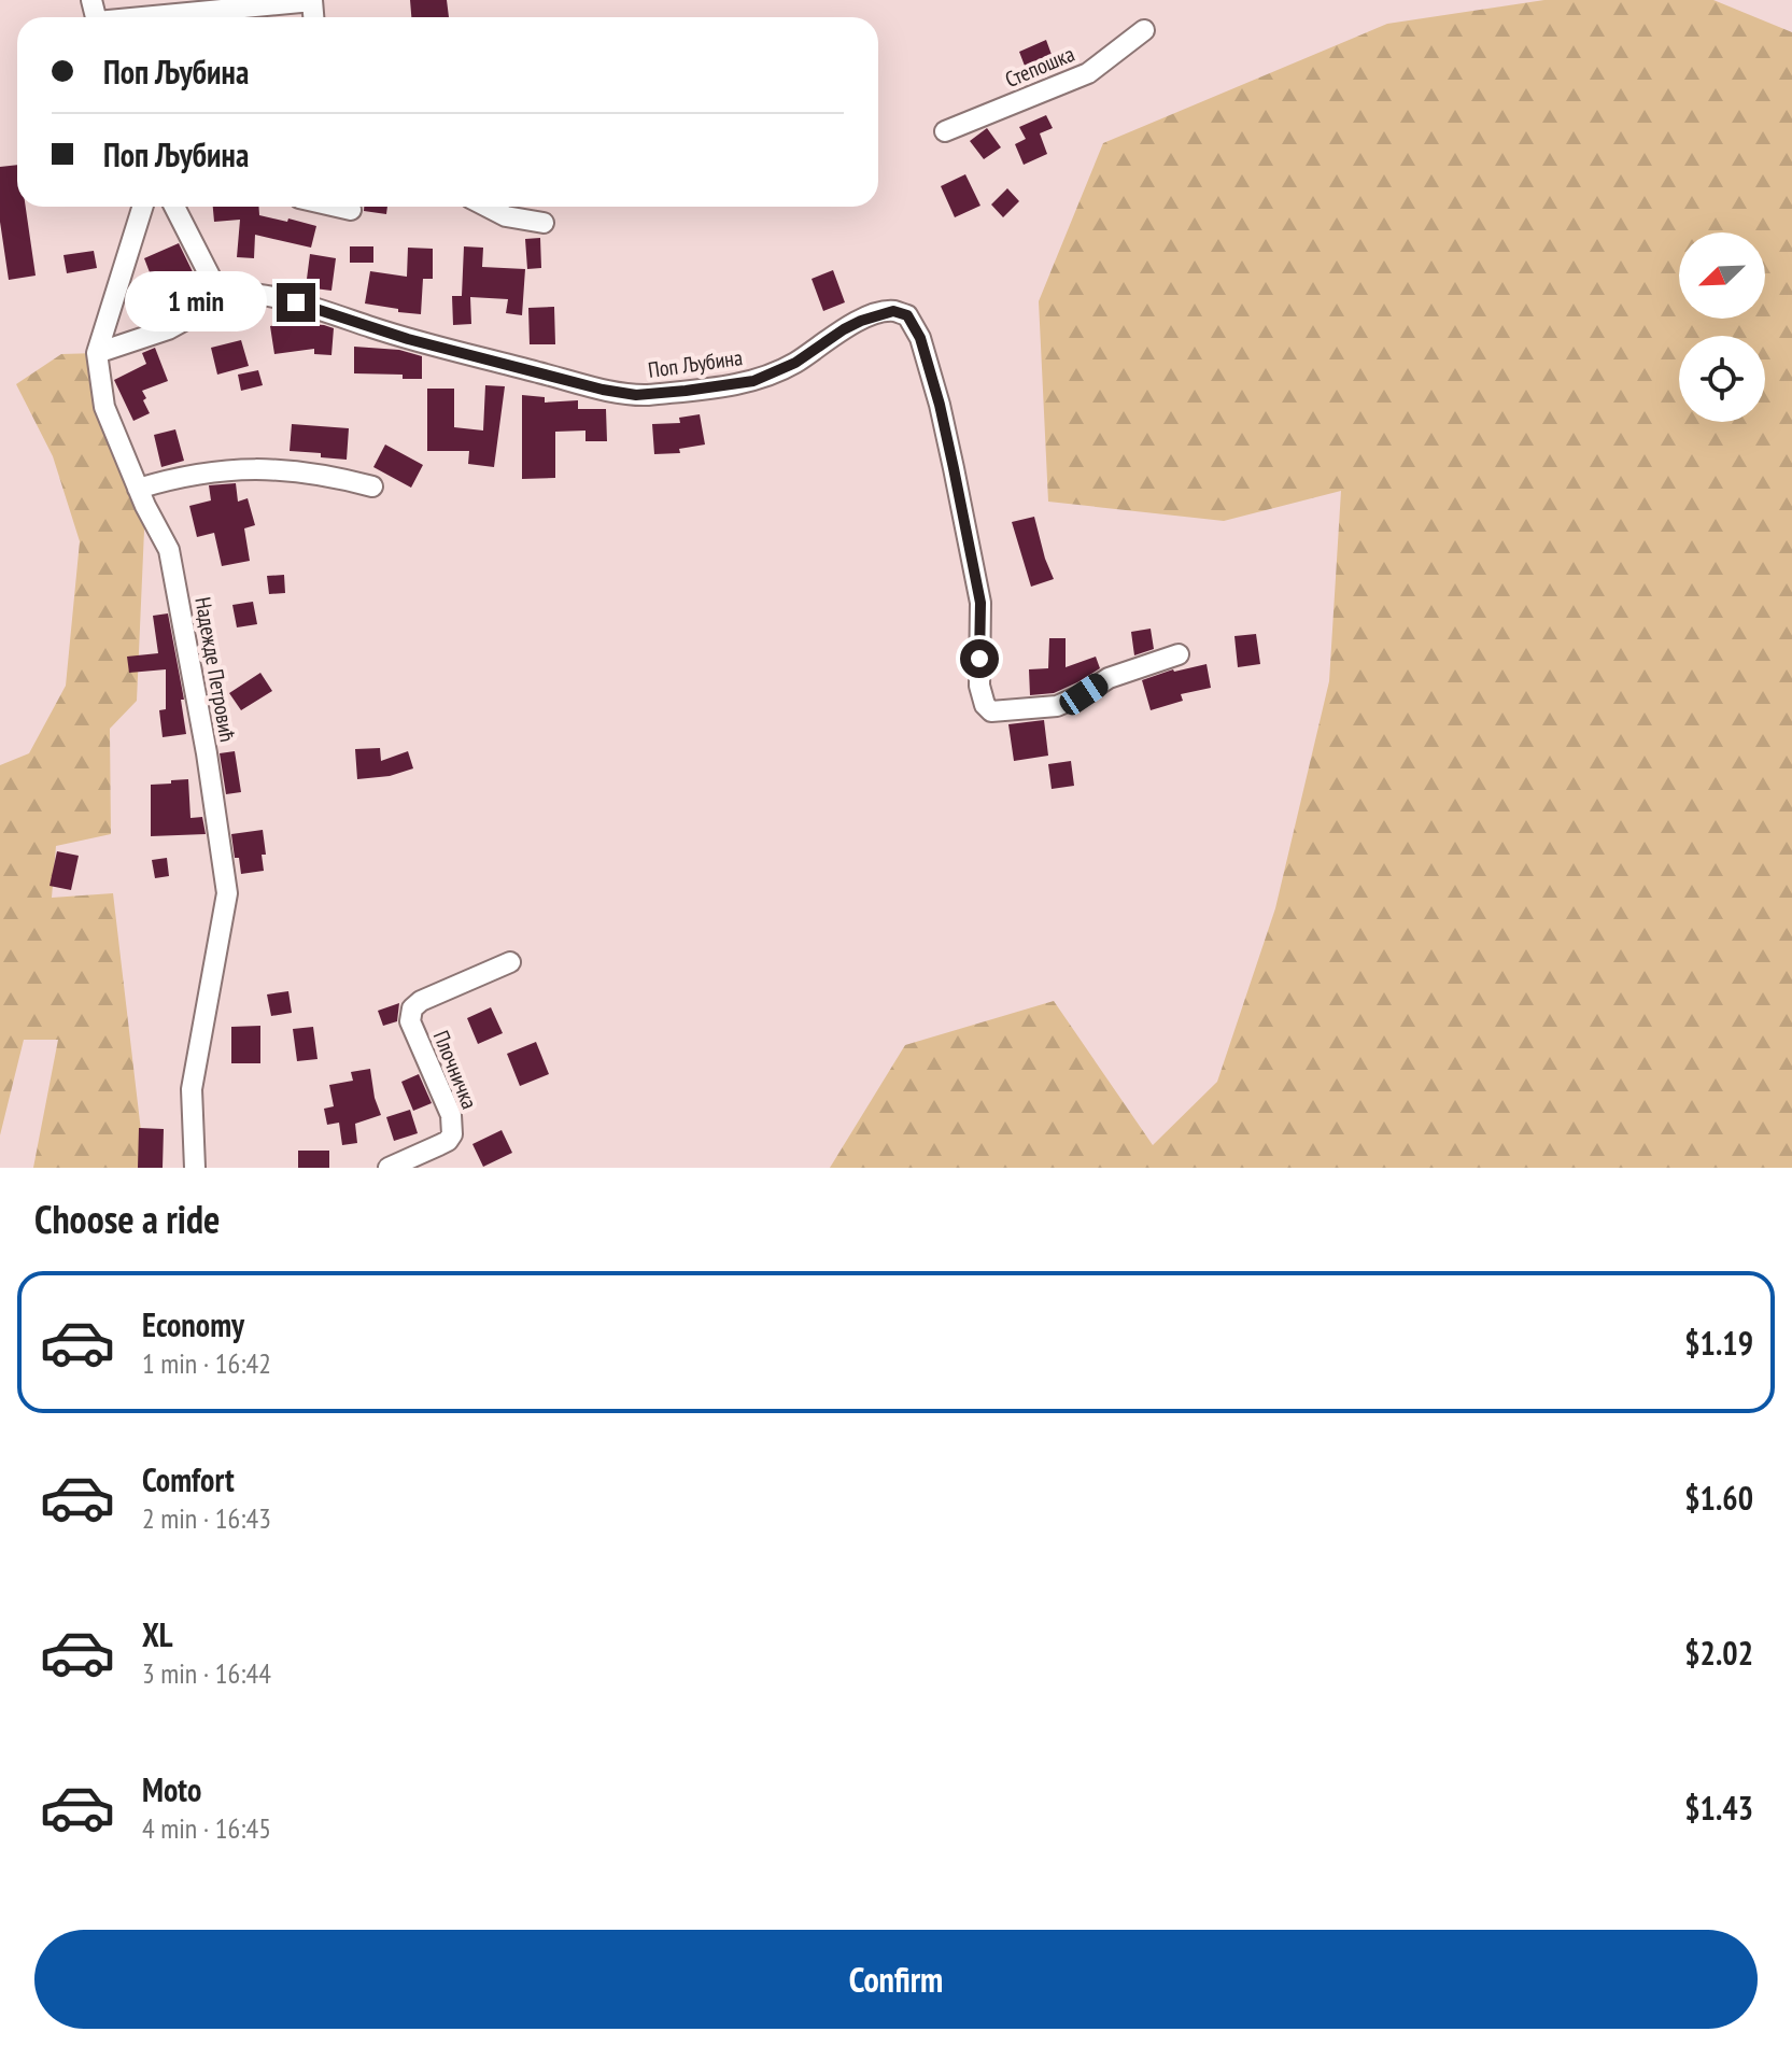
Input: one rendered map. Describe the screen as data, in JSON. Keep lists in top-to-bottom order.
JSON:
{
  "streets": {
    "street": [
      "Степошка",
      "Поп Љубина",
      "Надежде Петровић",
      "Плочничка"
    ]
  },
  "crossings": [
    ["Поп Љубина", "Надежде Петровић"]
  ],
  "north": "bottom left",
  "page": {
    "banner": ["Поп Љубина", "Поп Љубина"],
    "bubble": "1 min",
    "heading": "Choose a ride",
    "list": [
      {
        "name": "Economy",
        "note": "1 min · 16:42",
        "value": "$1.19"
      },
      {
        "name": "Comfort",
        "note": "2 min · 16:43",
        "value": "$1.60"
      },
      {
        "name": "XL",
        "note": "3 min · 16:44",
        "value": "$2.02"
      },
      {
        "name": "Moto",
        "note": "4 min · 16:45",
        "value": "$1.43"
      }
    ],
    "buttons": "Confirm"
  }
}
